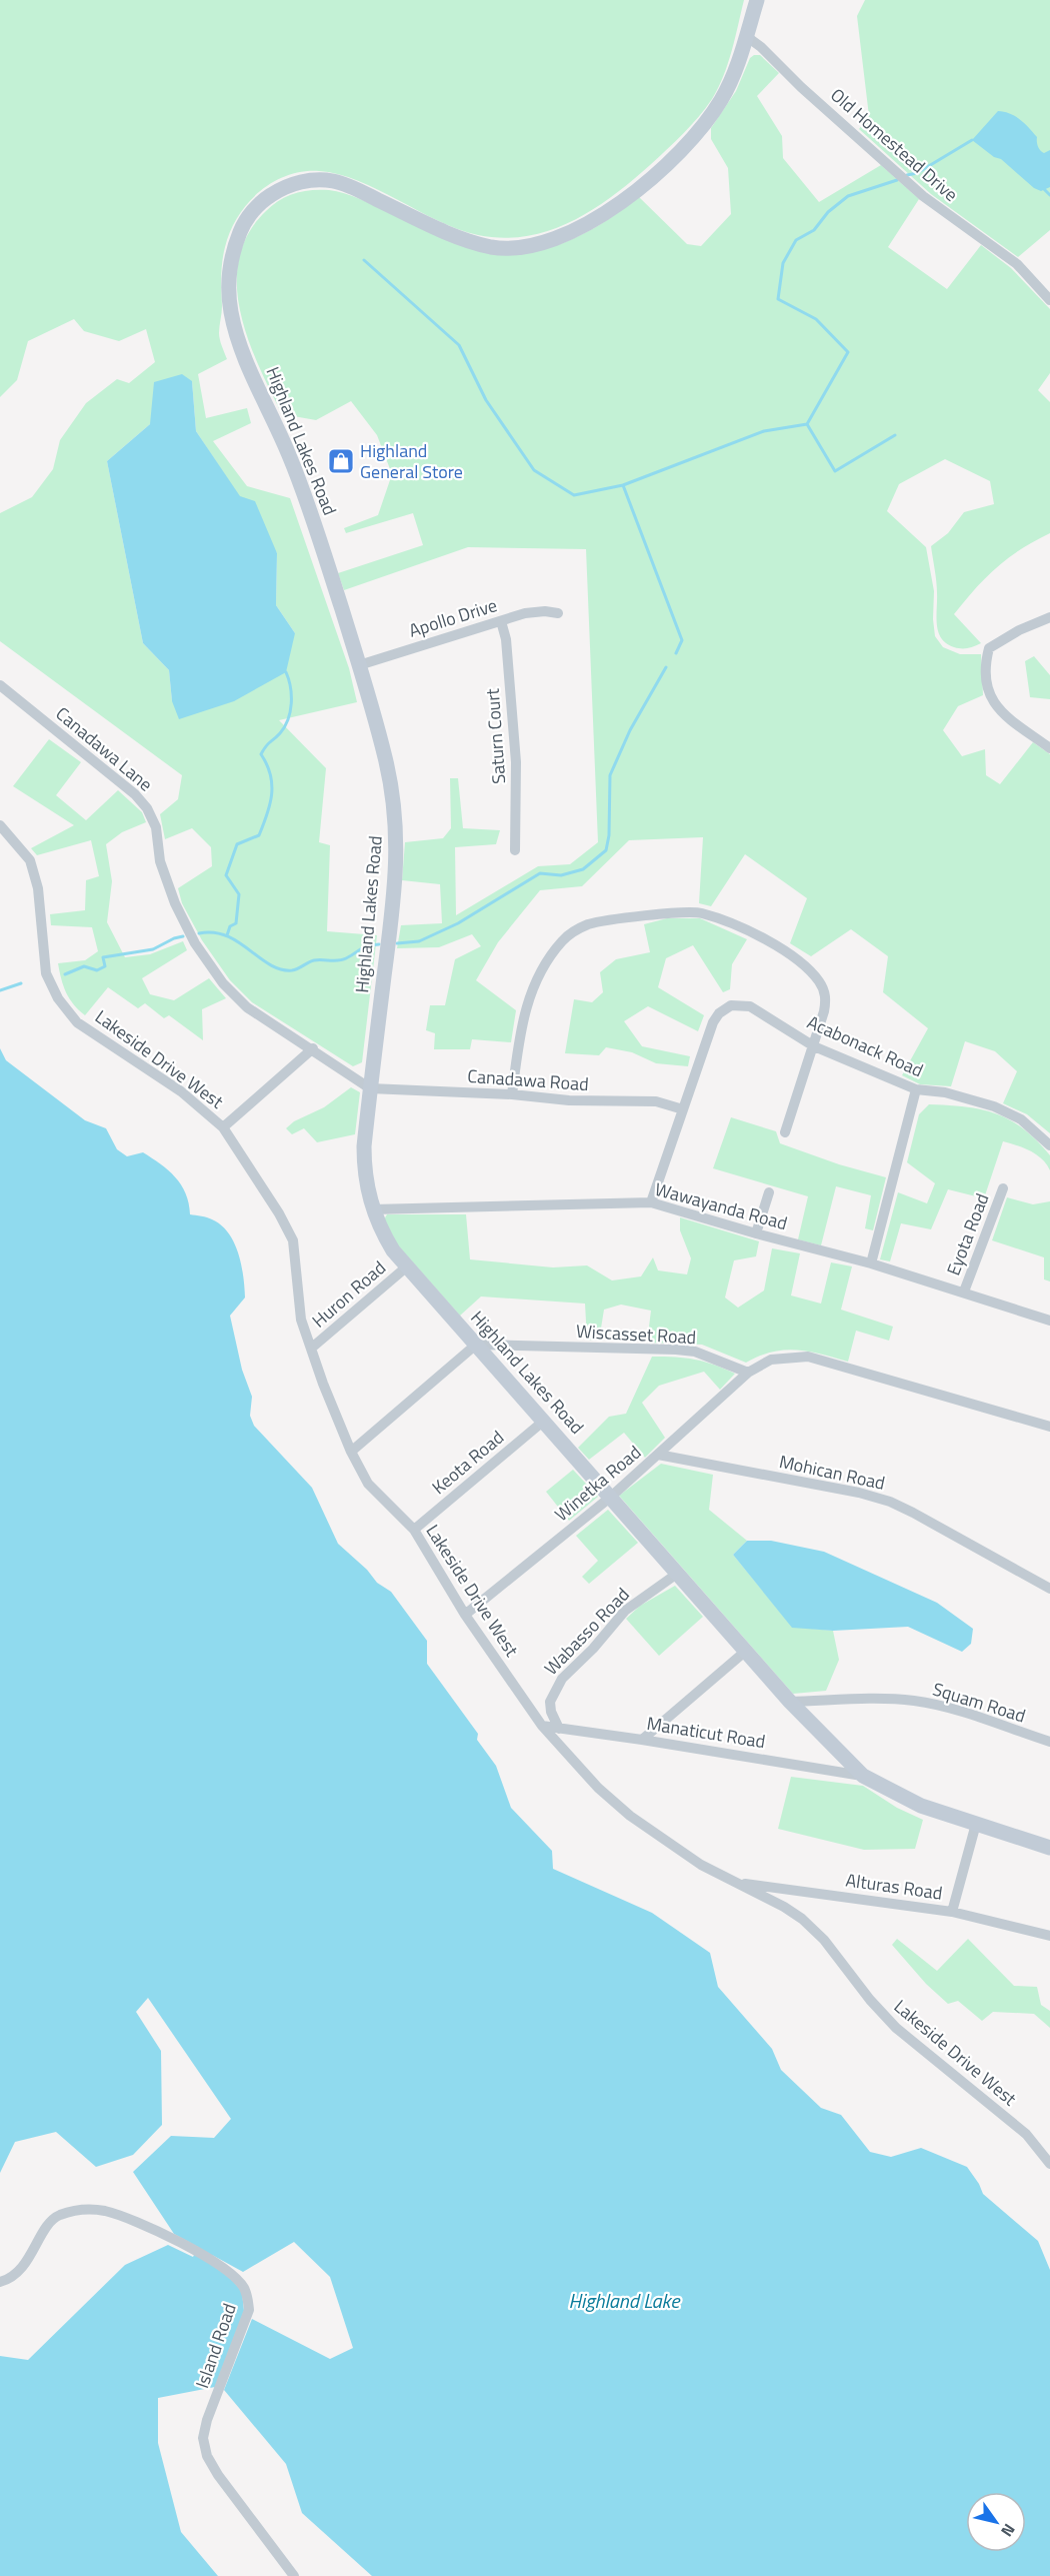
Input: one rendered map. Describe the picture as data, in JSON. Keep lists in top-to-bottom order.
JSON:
{
  "streets": {
    "street": [
      "Old Homestead Drive",
      "Highland Lakes Road",
      "Apollo Drive",
      "Saturn Court",
      "Canadawa Lane",
      "Acabonack Road",
      "Lakeside Drive West",
      "Canadawa Road",
      "Wawayanda Road",
      "Eyota Road",
      "Huron Road",
      "Wiscasset Road",
      "Keota Road",
      "Mohican Road",
      "Winetka Road",
      "Wabasso Road",
      "Squam Road",
      "Manaticut Road",
      "Alturas Road",
      "Island Road"
    ]
  },
  "crossings": [
    ["Old Homestead Drive", "Highland Lakes Road"],
    ["Highland Lakes Road", "Apollo Drive"],
    ["Highland Lakes Road", "Canadawa Lane"],
    ["Highland Lakes Road", "Canadawa Road"],
    ["Highland Lakes Road", "Wawayanda Road"],
    ["Highland Lakes Road", "Huron Road"],
    ["Highland Lakes Road", "Wiscasset Road"],
    ["Highland Lakes Road", "Keota Road"],
    ["Highland Lakes Road", "Winetka Road"],
    ["Highland Lakes Road", "Wabasso Road"],
    ["Highland Lakes Road", "Squam Road"],
    ["Highland Lakes Road", "Manaticut Road"],
    ["Apollo Drive", "Saturn Court"],
    ["Canadawa Lane", "Canadawa Road"],
    ["Acabonack Road", "Canadawa Road"],
    ["Acabonack Road", "Wawayanda Road"],
    ["Lakeside Drive West", "Huron Road"],
    ["Lakeside Drive West", "Keota Road"],
    ["Lakeside Drive West", "Winetka Road"],
    ["Lakeside Drive West", "Manaticut Road"],
    ["Lakeside Drive West", "Alturas Road"],
    ["Wawayanda Road", "Eyota Road"],
    ["Wiscasset Road", "Winetka Road"],
    ["Mohican Road", "Winetka Road"],
    ["Wabasso Road", "Manaticut Road"]
  ],
  "water": ["Highland Lake"],
  "places": {
    "shop": ["Highland General Store"]
  },
  "north": "bottom right"
}
